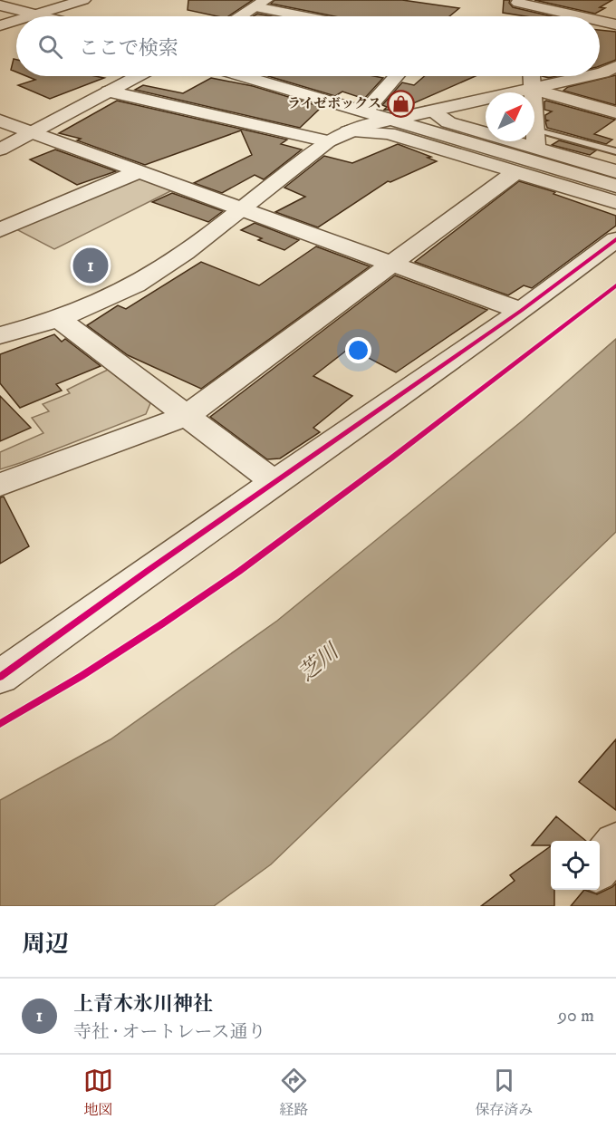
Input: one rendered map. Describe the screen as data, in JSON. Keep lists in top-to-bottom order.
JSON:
{
  "water": ["芝川"],
  "places": {
    "shop": ["ライゼボックス"]
  },
  "north": "top right",
  "page": {
    "search": "ここで検索",
    "pins": "1",
    "heading": "周辺",
    "list": [
      {
        "mark": "1",
        "name": "上青木氷川神社",
        "note": "寺社 · オートレース通り",
        "value": "90 m"
      }
    ],
    "nav": ["地図", "経路", "保存済み"]
  }
}
